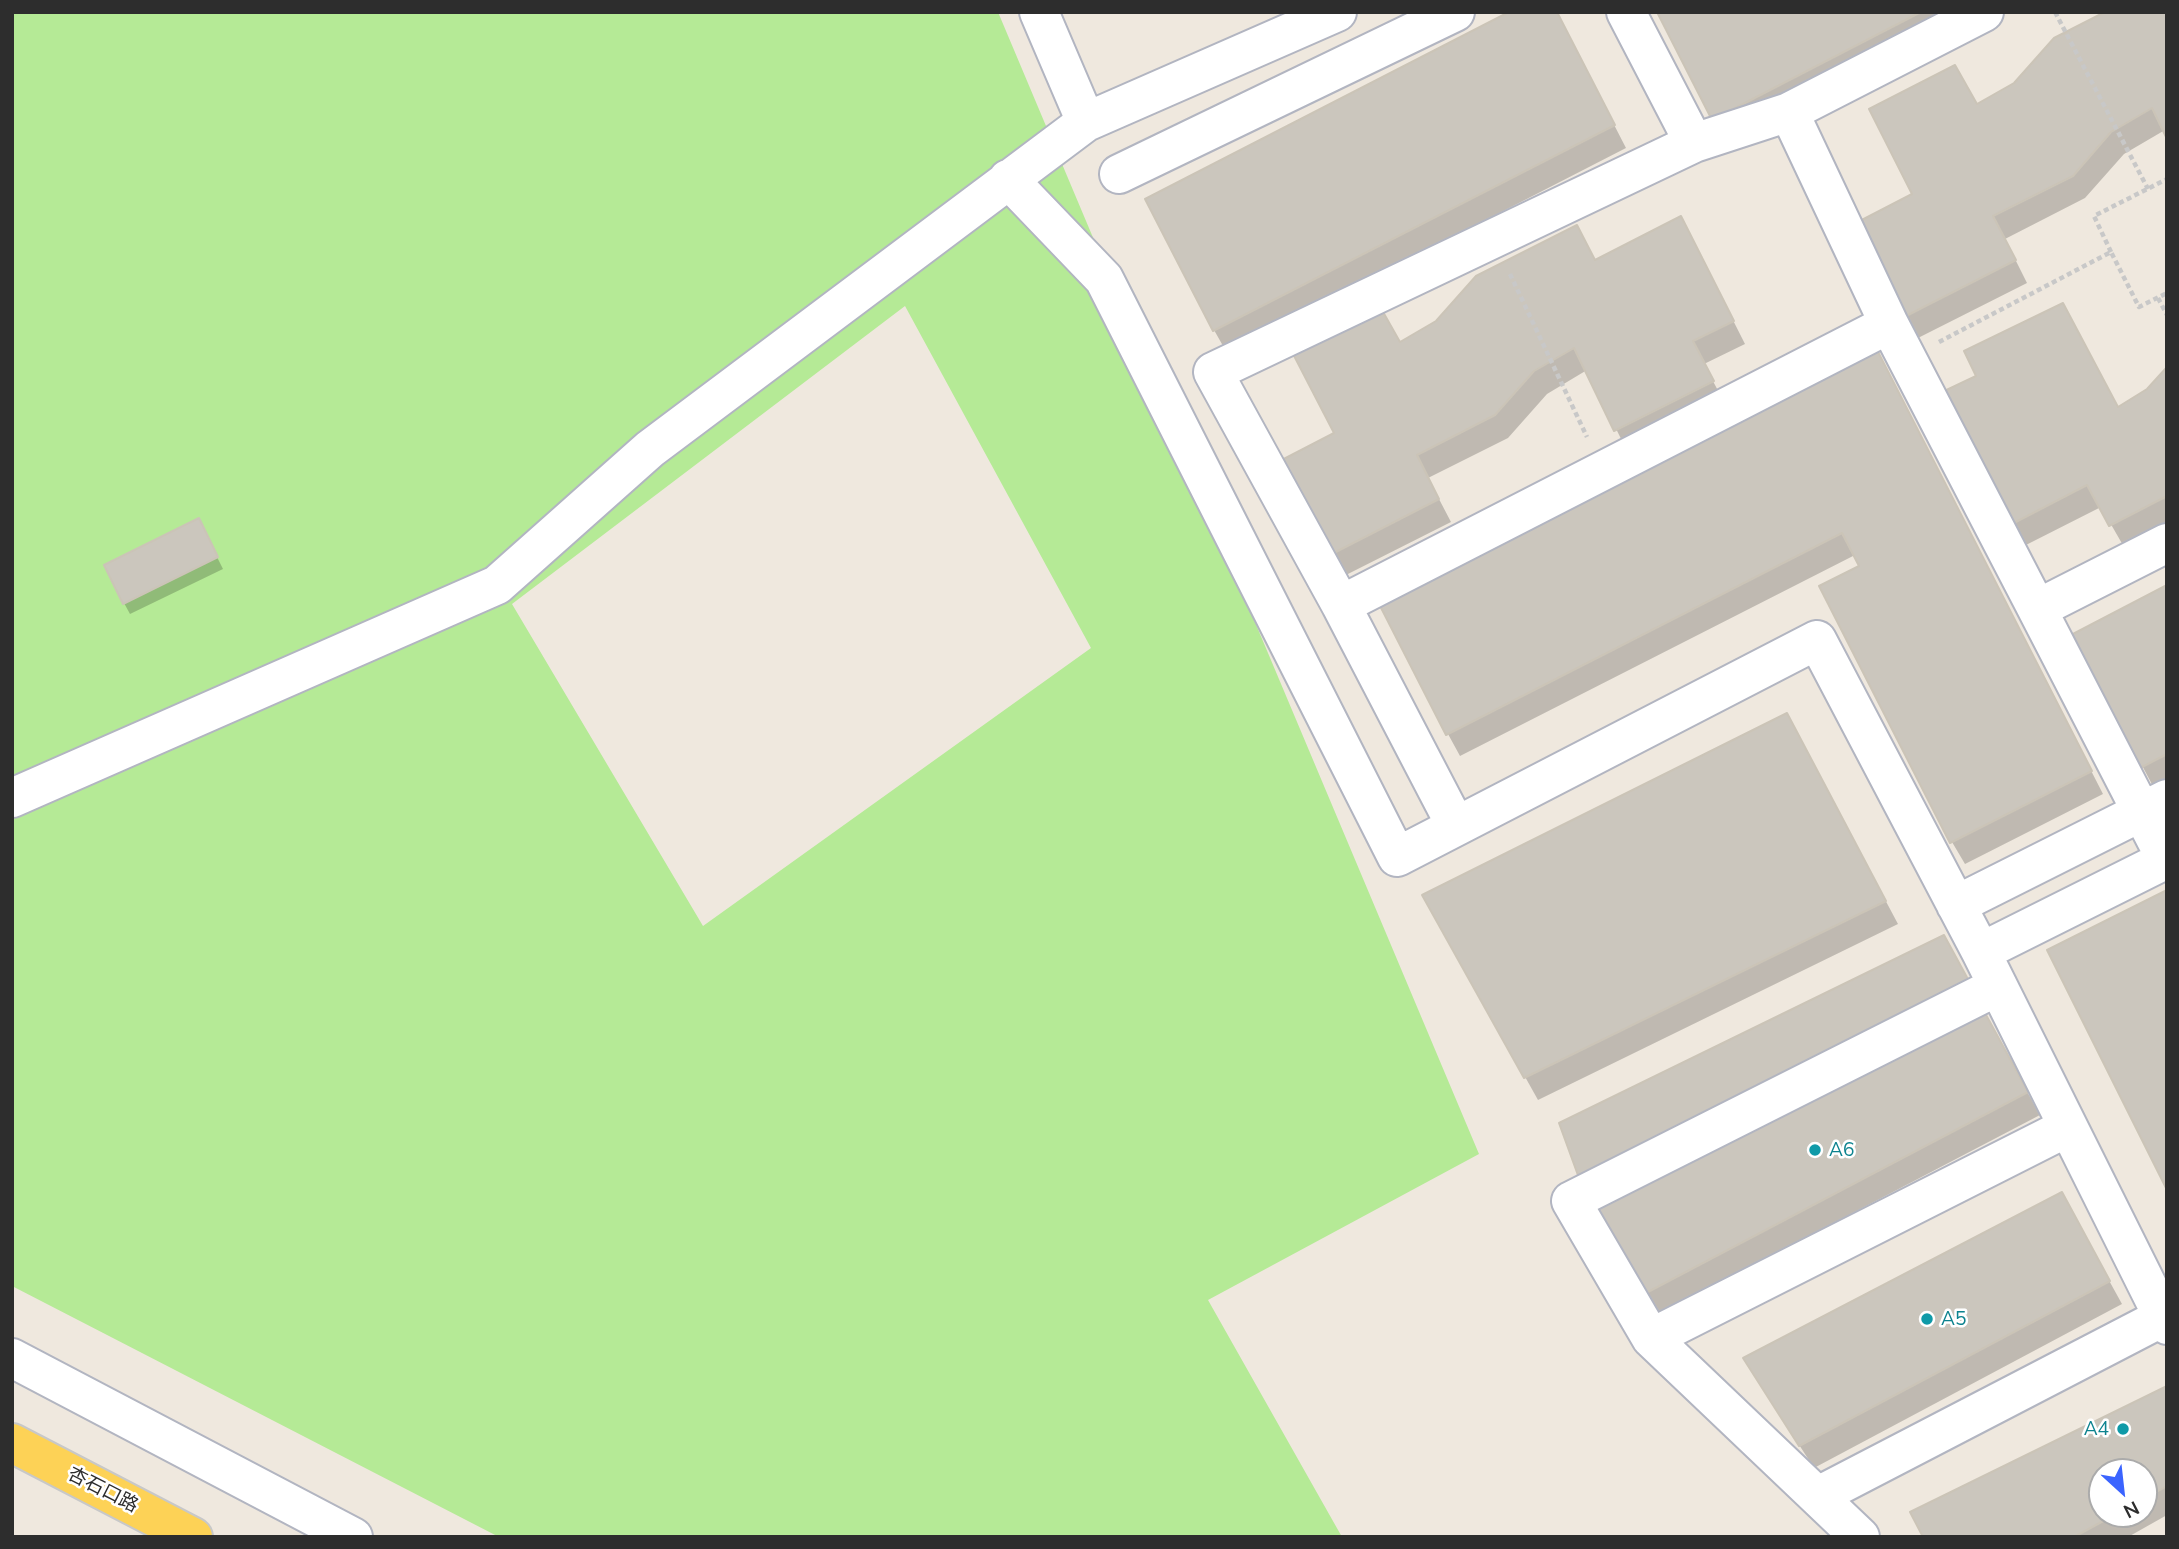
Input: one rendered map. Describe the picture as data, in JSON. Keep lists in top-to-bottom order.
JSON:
{
  "streets": {
    "main road": ["杏石口路"]
  },
  "places": ["A6", "A5", "A4"],
  "north": "bottom right"
}
